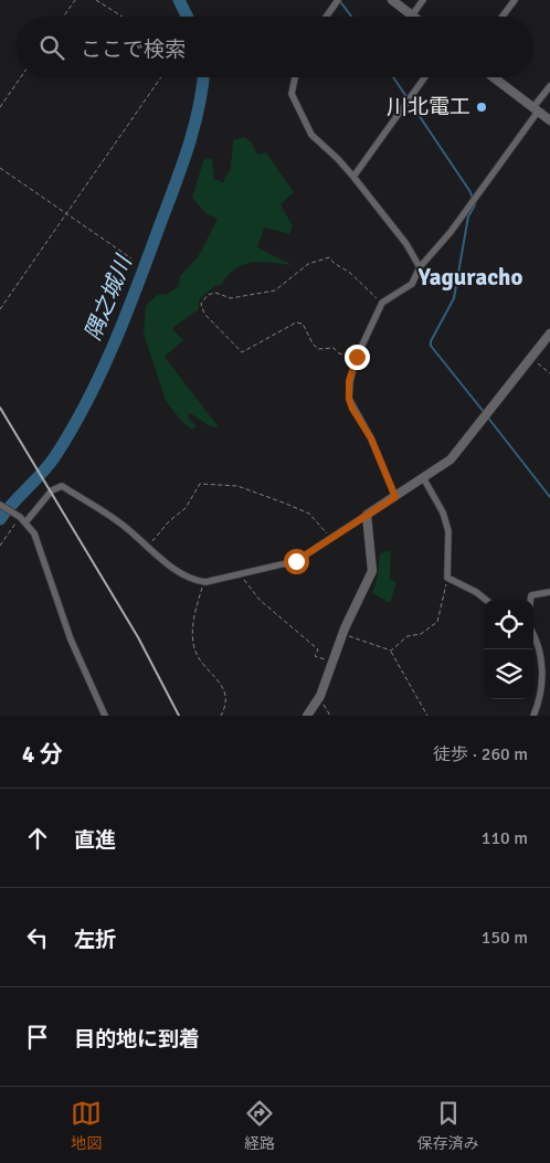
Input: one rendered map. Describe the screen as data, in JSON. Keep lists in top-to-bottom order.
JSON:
{
  "districts": ["Yaguracho"],
  "water": ["隅之城川"],
  "places": ["川北電工"],
  "page": {
    "search": "ここで検索",
    "heading": ["4 分", "徒歩 · 260 m"],
    "list": [
      ["直進", "110 m"],
      ["左折", "150 m"],
      "目的地に到着"
    ],
    "nav": ["地図", "経路", "保存済み"]
  }
}
